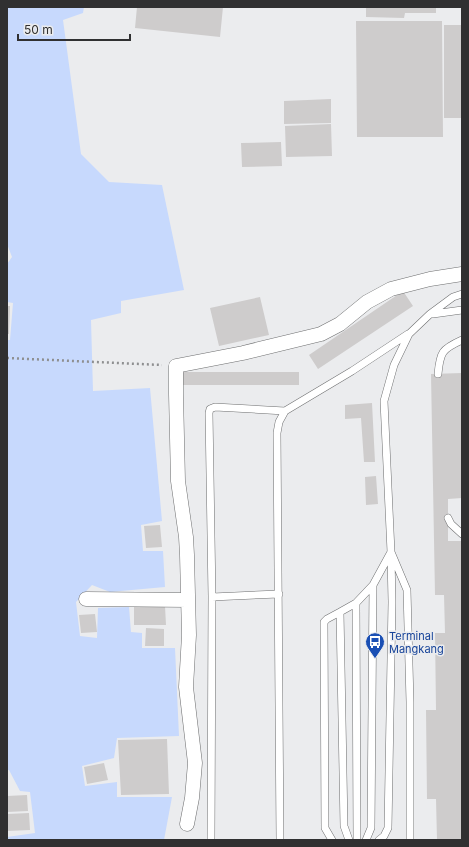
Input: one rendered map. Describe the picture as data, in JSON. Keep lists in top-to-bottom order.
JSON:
{
  "places": {
    "bus stop": ["Terminal Mangkang"]
  },
  "scale_bar": "50 m"
}
